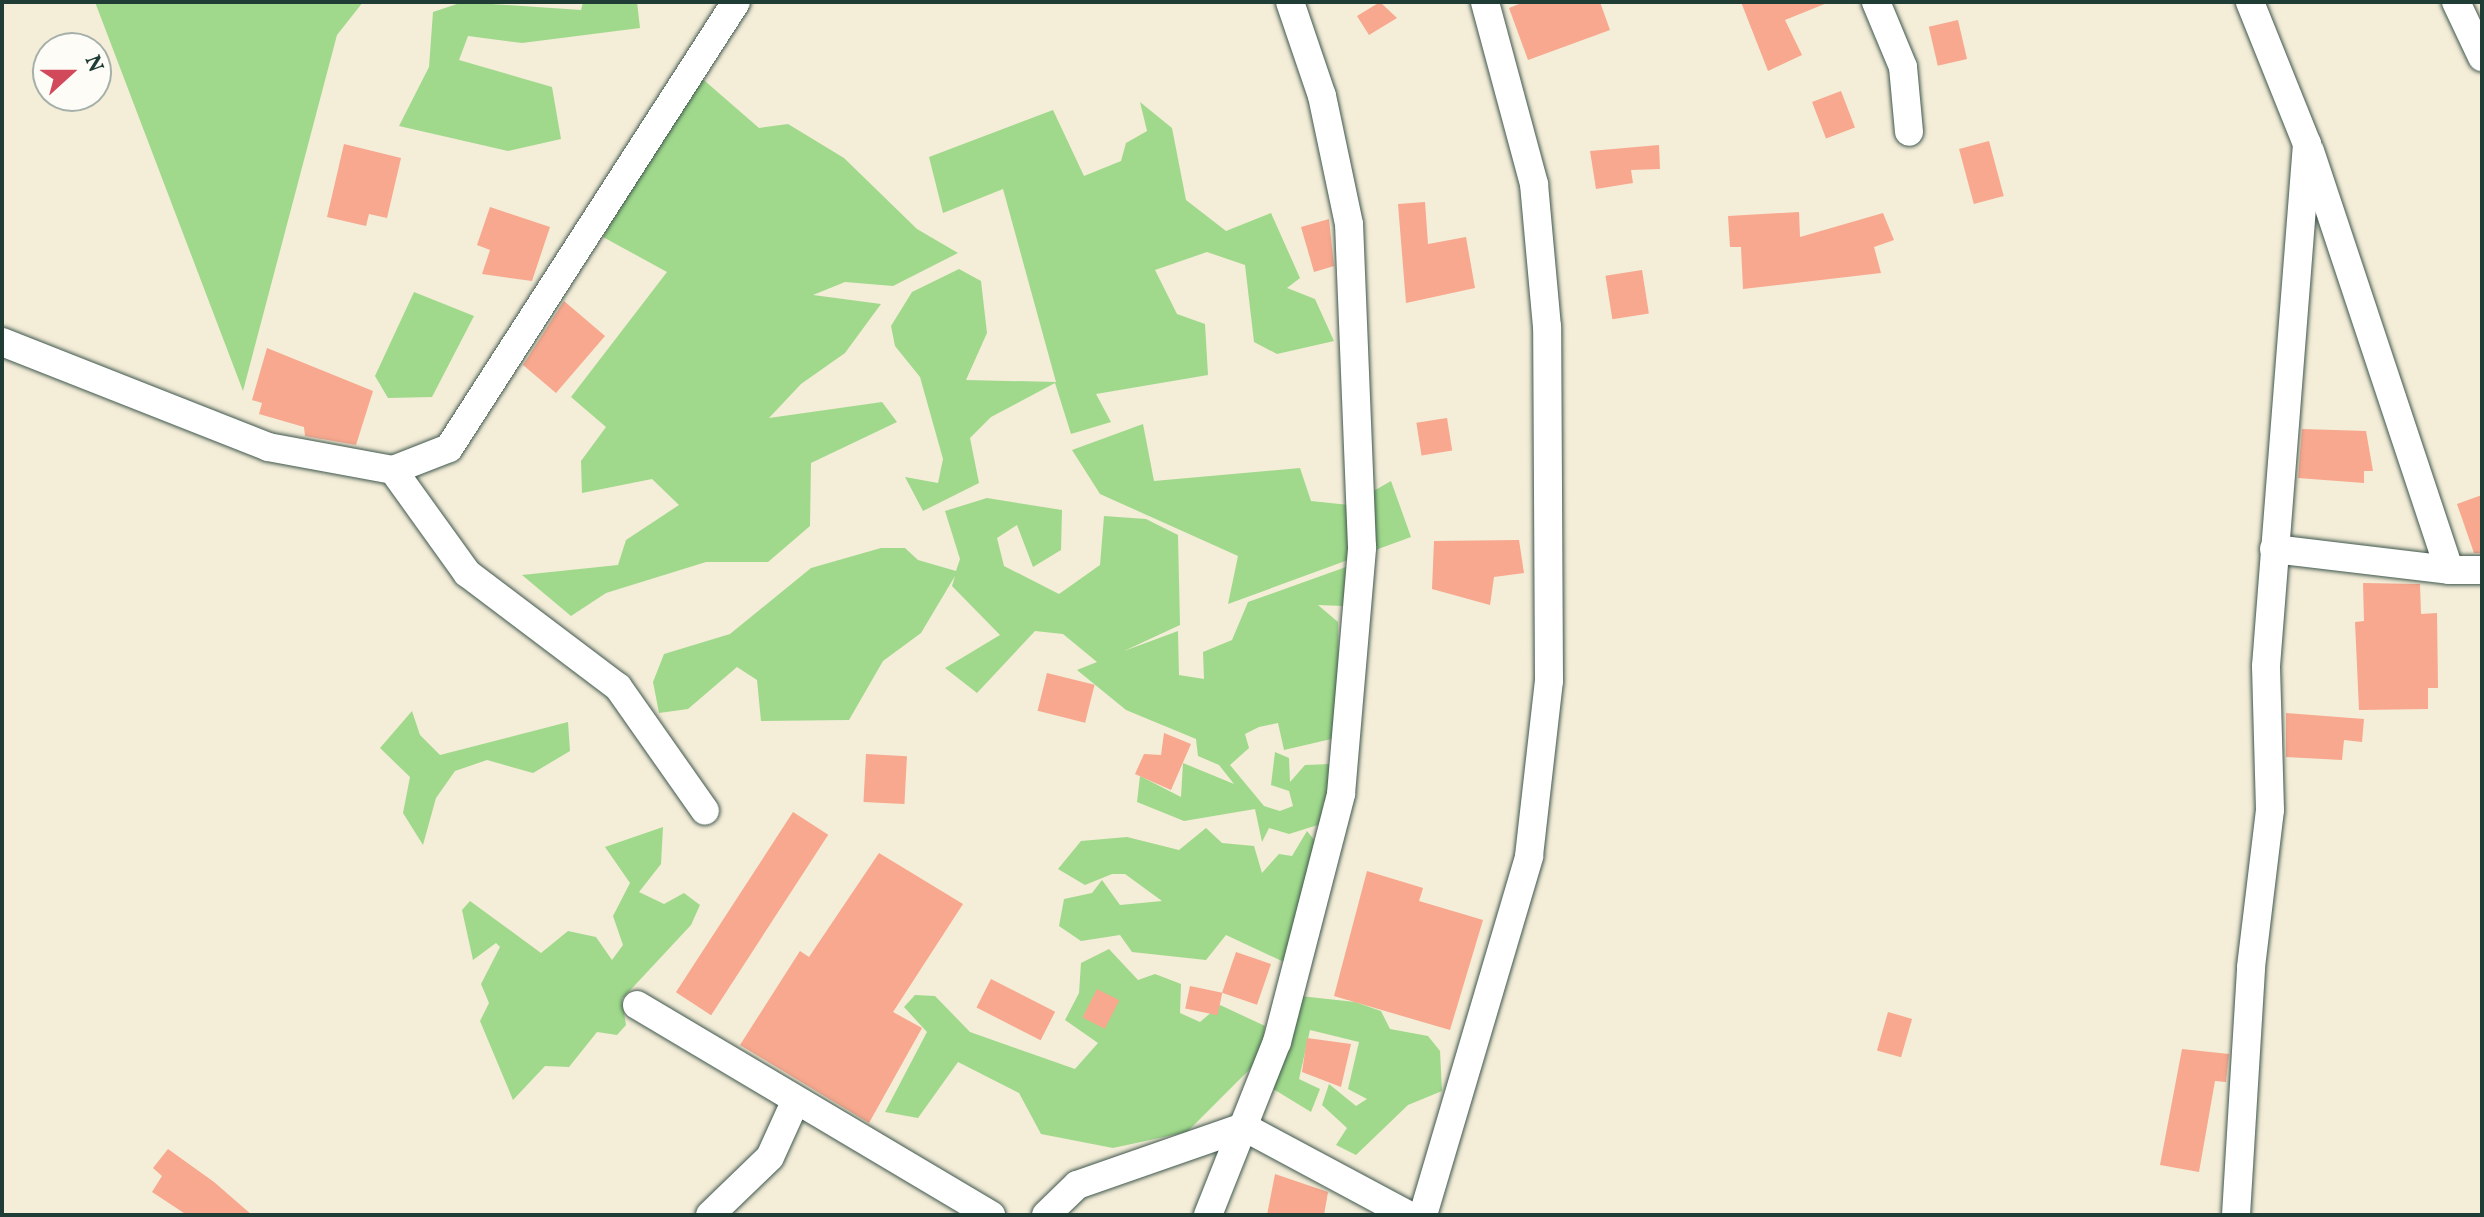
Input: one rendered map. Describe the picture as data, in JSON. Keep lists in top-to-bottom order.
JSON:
{
  "north": "right"
}
